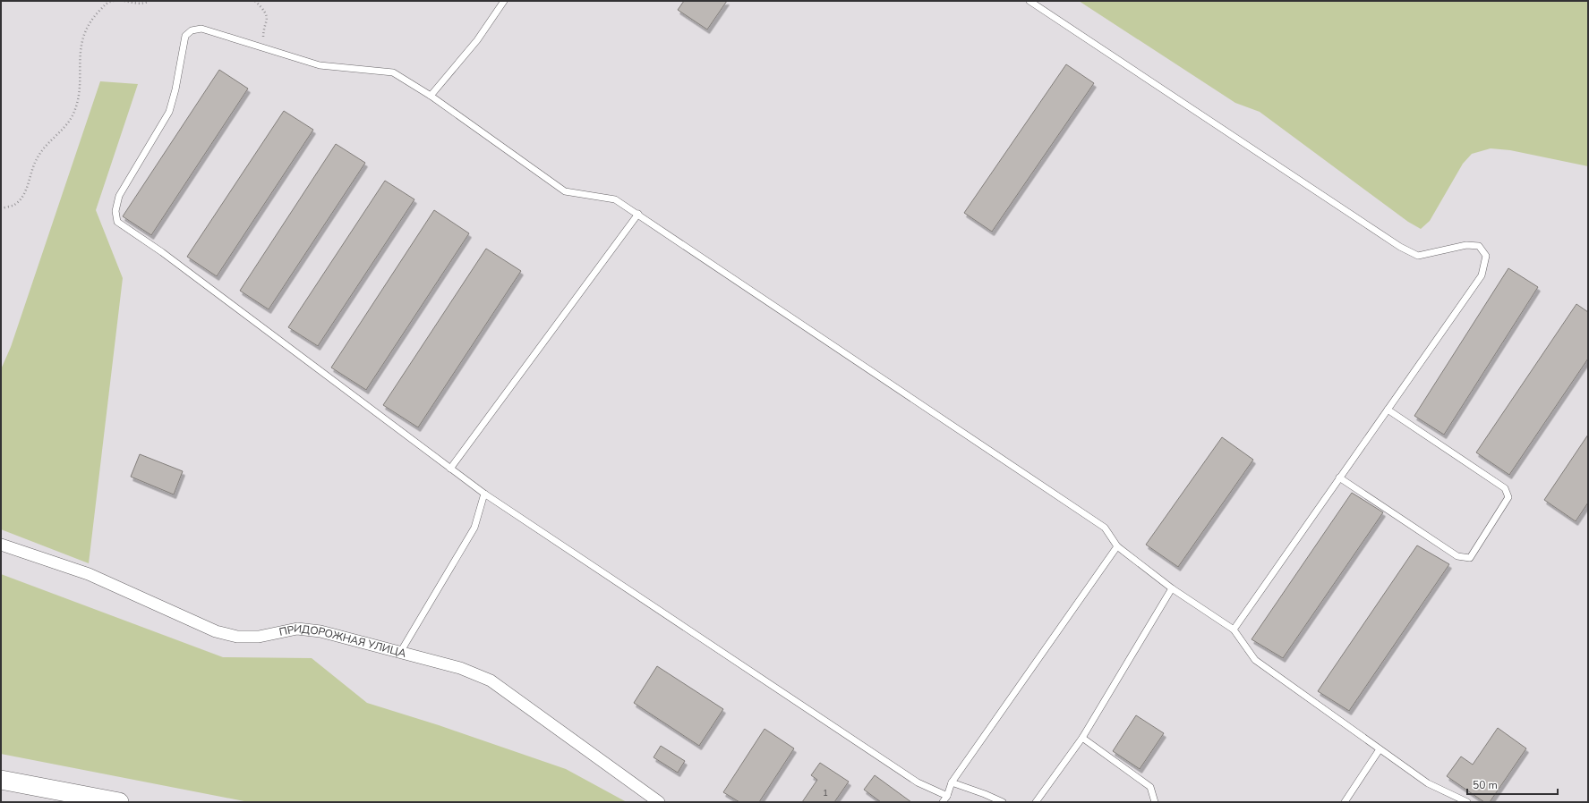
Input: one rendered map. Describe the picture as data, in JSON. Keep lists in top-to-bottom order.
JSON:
{
  "streets": {
    "street": ["ПРИДОРОЖНАЯ УЛИЦА"]
  },
  "house_numbers": ["1"],
  "scale_bar": "50 m"
}
